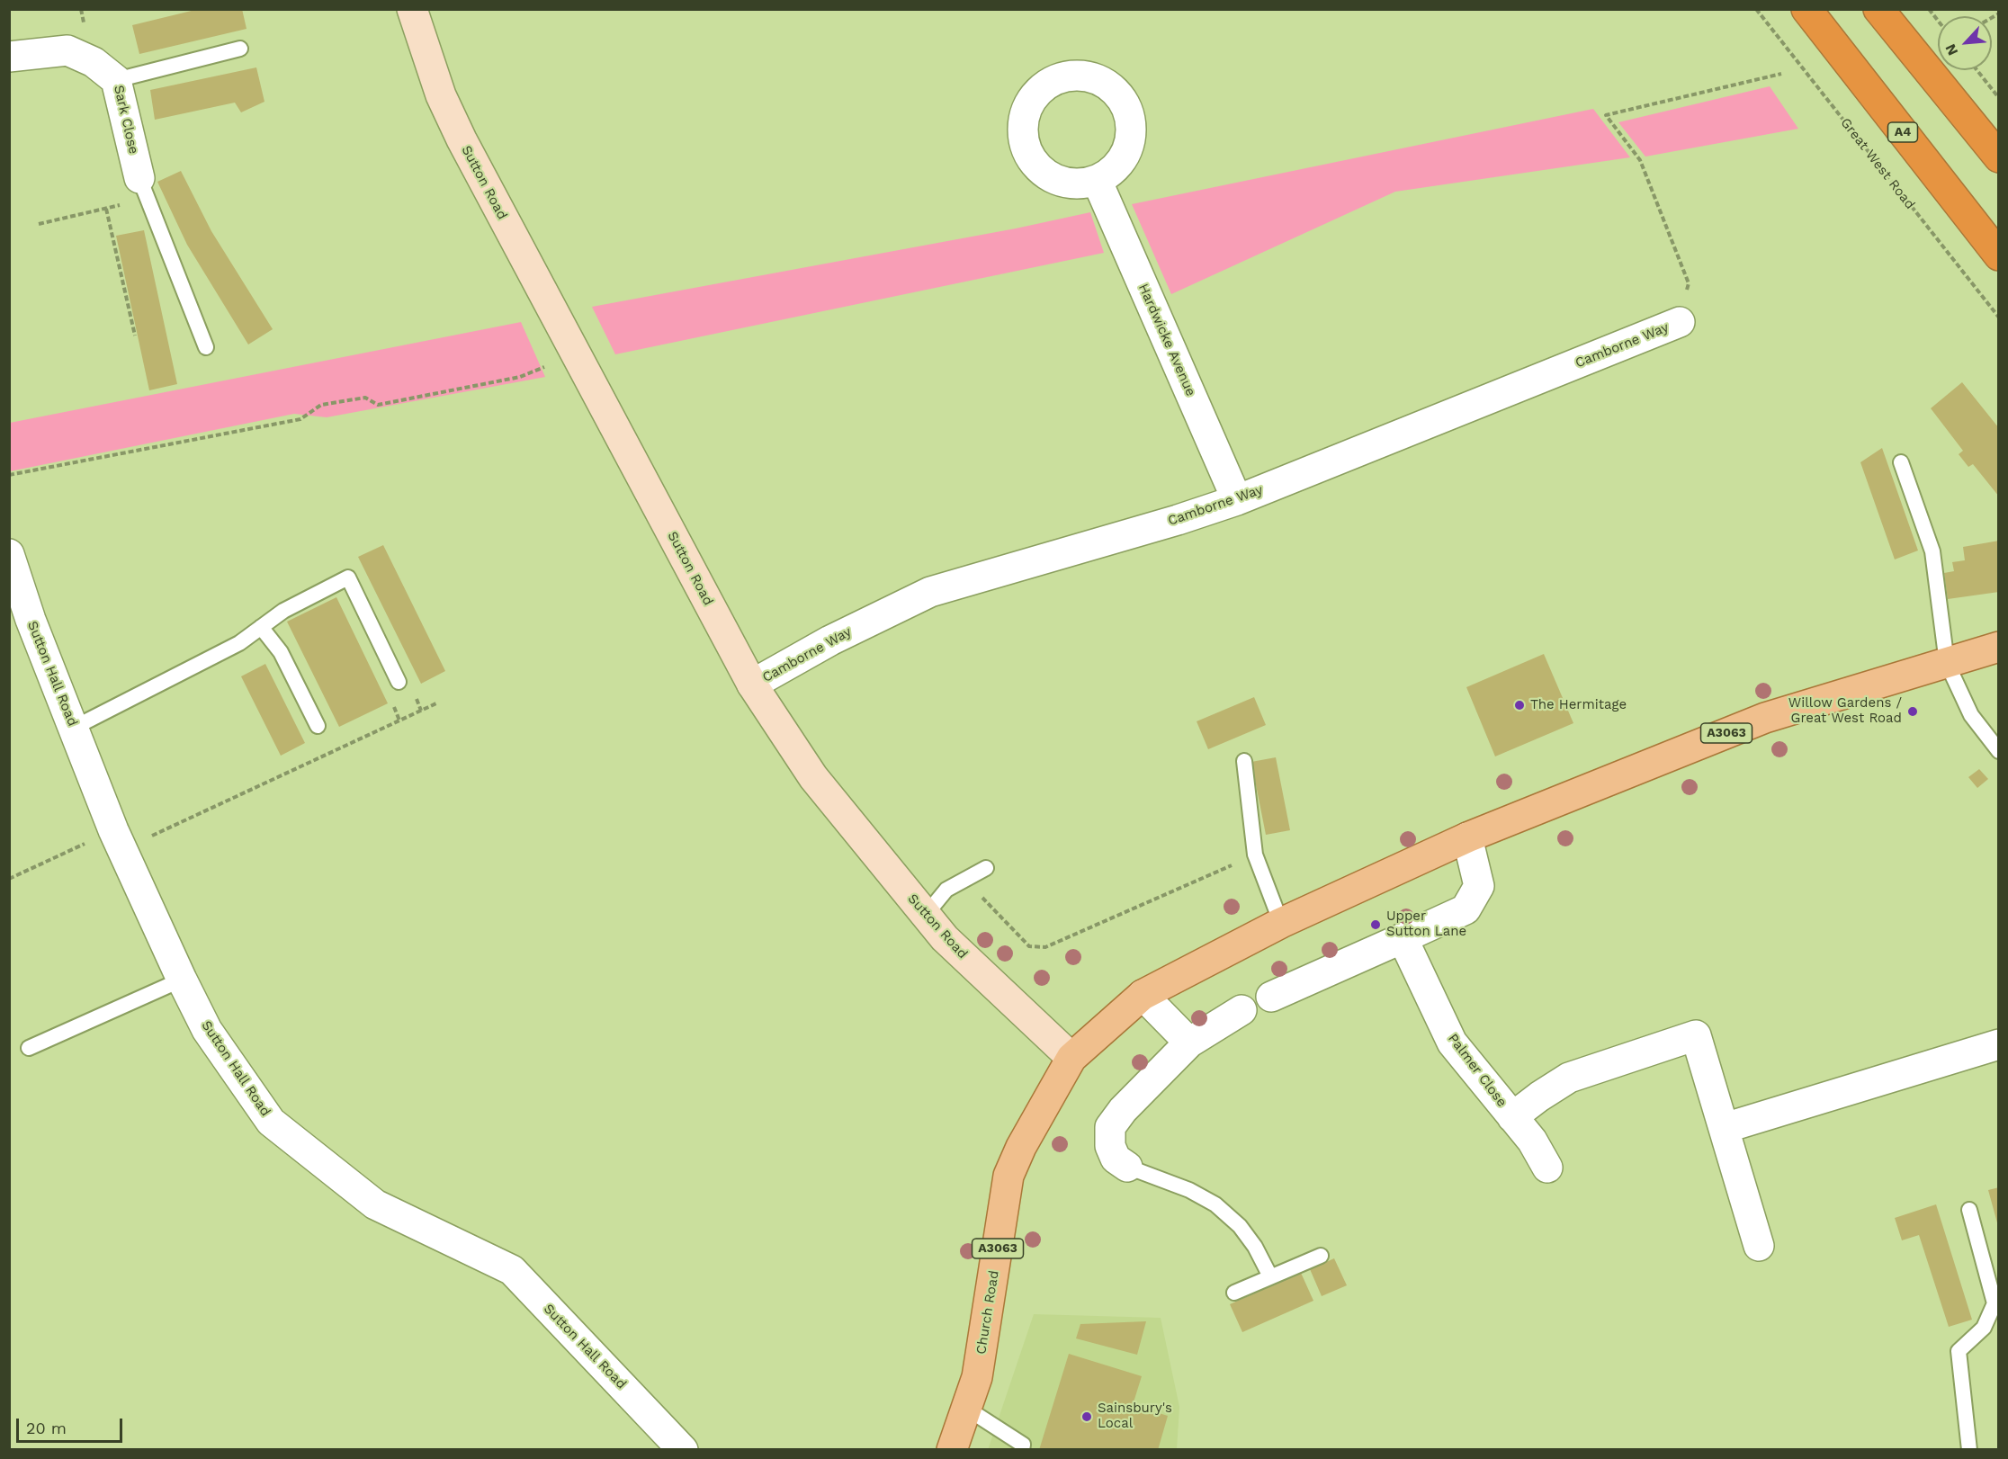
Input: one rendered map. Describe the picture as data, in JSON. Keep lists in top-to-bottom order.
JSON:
{
  "streets": {
    "highway": ["A4"],
    "main road": ["A3063", "Church Road"],
    "street": [
      "Sark Close",
      "Sutton Road",
      "Hardwicke Avenue",
      "Camborne Way",
      "Sutton Hall Road",
      "Palmer Close"
    ],
    "path": ["Great West Road"]
  },
  "crossings": [
    ["Sutton Road", "Camborne Way"],
    ["Sutton Road", "A3063"],
    ["Sutton Road", "Church Road"],
    ["Hardwicke Avenue", "Camborne Way"],
    ["A3063", "Church Road"]
  ],
  "places": [
    "The Hermitage",
    "Willow Gardens / Great West Road",
    "Upper Sutton Lane",
    "Sainsbury's Local"
  ],
  "scale_bar": "20 m",
  "north": "bottom left"
}
